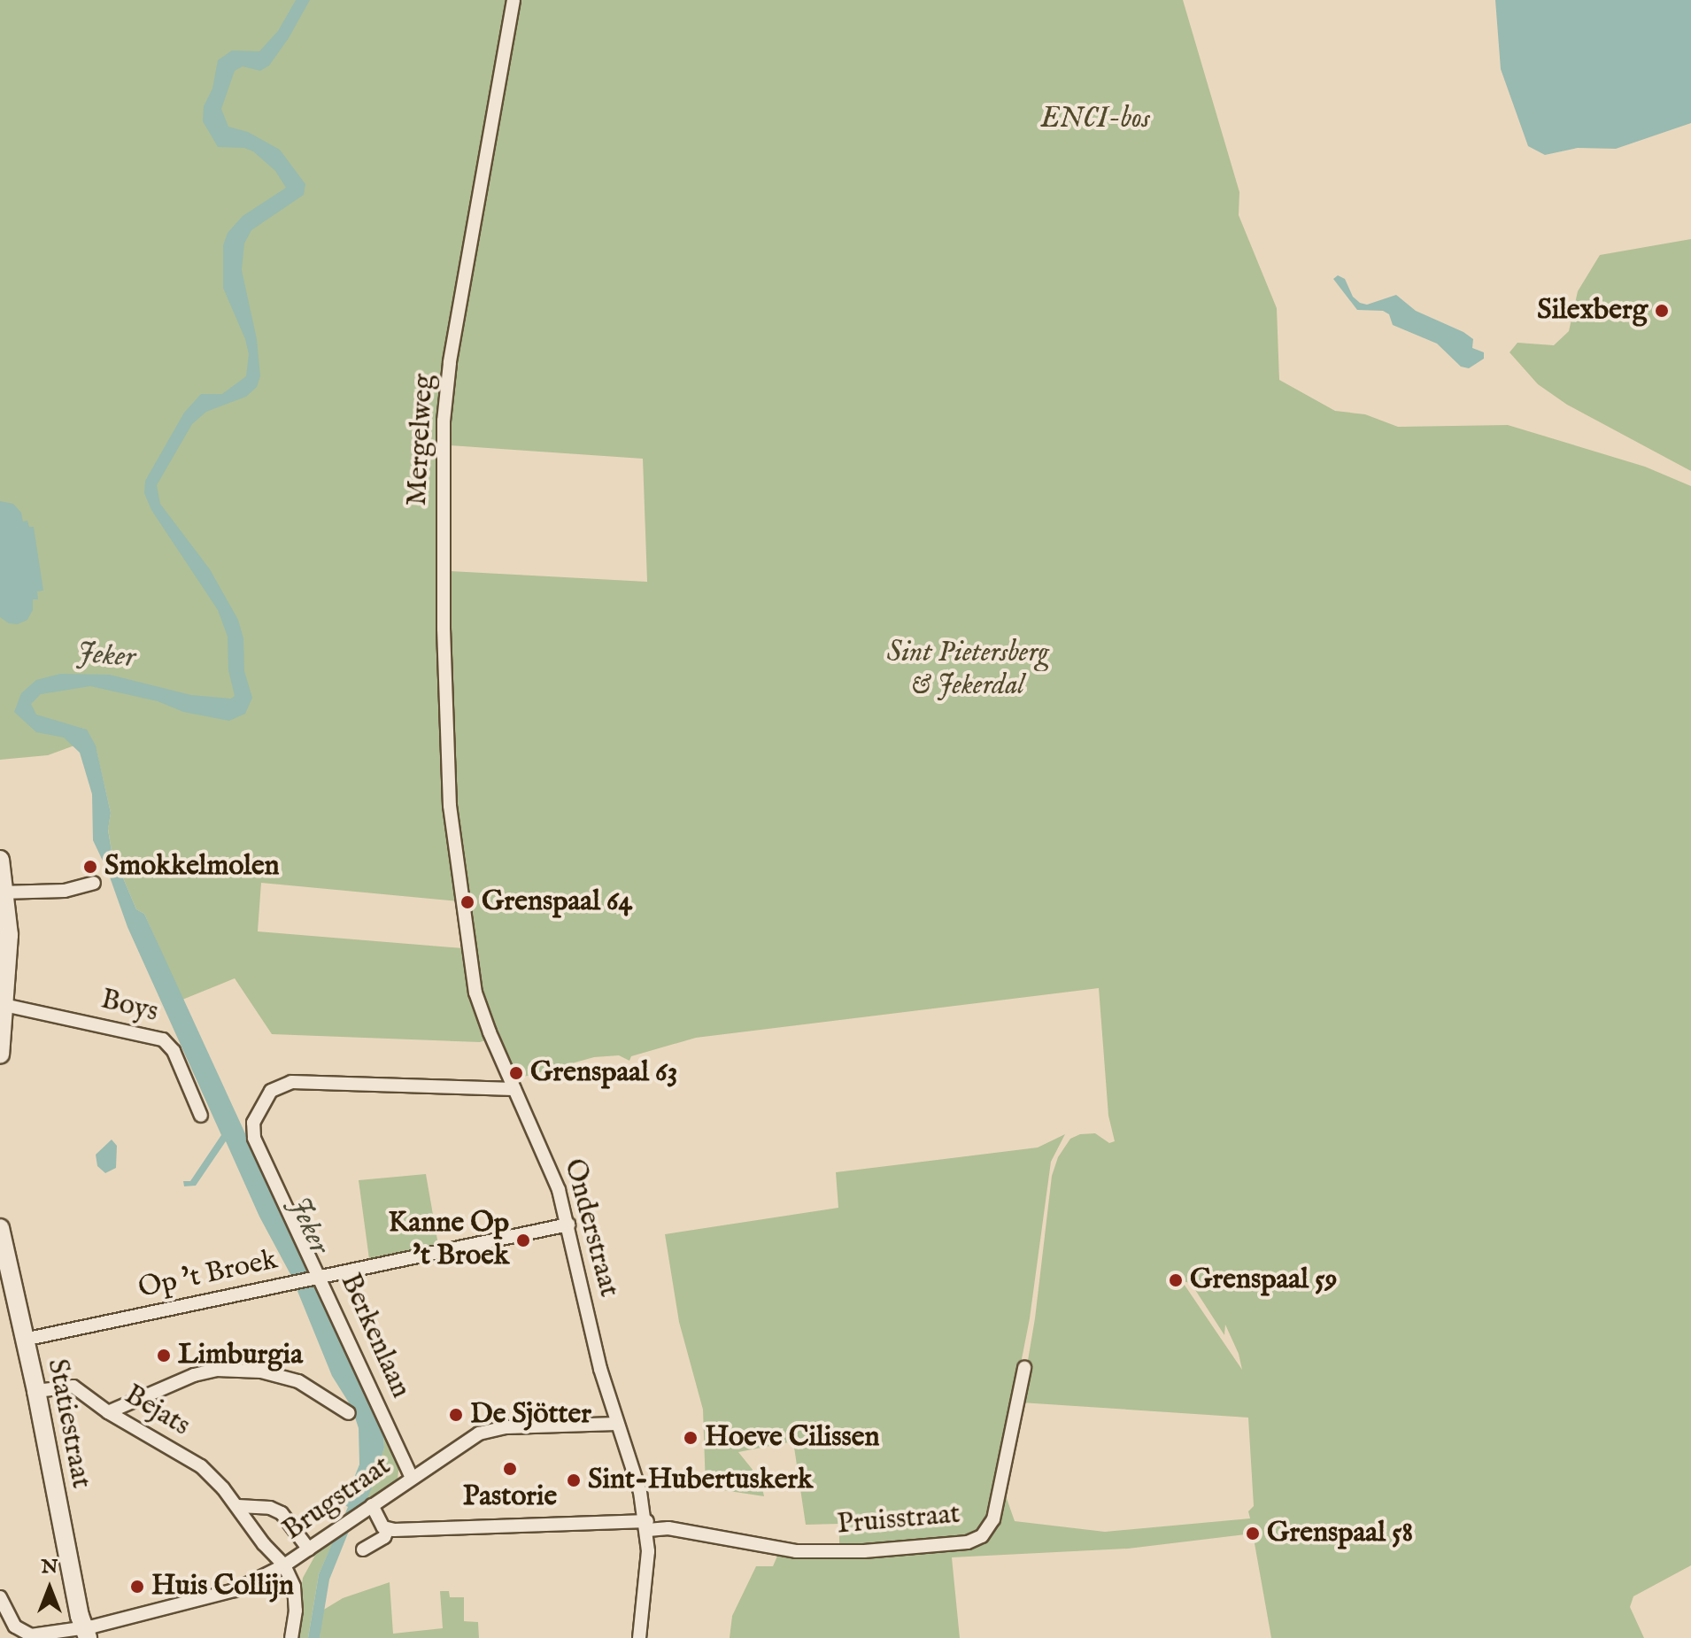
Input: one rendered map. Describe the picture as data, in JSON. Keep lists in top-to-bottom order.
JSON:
{
  "streets": {
    "main road": ["Statiestraat"],
    "street": [
      "Mergelweg",
      "Boys",
      "Onderstraat",
      "Op 't Broek",
      "Berkenlaan",
      "Bejats",
      "Brugstraat",
      "Pruisstraat"
    ]
  },
  "crossings": [
    ["Mergelweg", "Onderstraat"],
    ["Onderstraat", "Op 't Broek"],
    ["Onderstraat", "Berkenlaan"],
    ["Onderstraat", "Brugstraat"],
    ["Onderstraat", "Pruisstraat"],
    ["Op 't Broek", "Berkenlaan"],
    ["Op 't Broek", "Statiestraat"],
    ["Berkenlaan", "Brugstraat"],
    ["Bejats", "Statiestraat"],
    ["Bejats", "Brugstraat"],
    ["Statiestraat", "Brugstraat"]
  ],
  "water": ["Jeker"],
  "parks": ["ENCI-bos", "Sint Pietersberg & Jekerdal"],
  "places": [
    "Silexberg",
    "Smokkelmolen",
    "Grenspaal 64",
    "Grenspaal 63",
    "Kanne Op 't Broek",
    "Grenspaal 59",
    "Limburgia",
    "De Sjötter",
    "Hoeve Cilissen",
    "Pastorie",
    "Sint-Hubertuskerk",
    "Grenspaal 58",
    "Huis Collijn"
  ],
  "north": "top"
}
